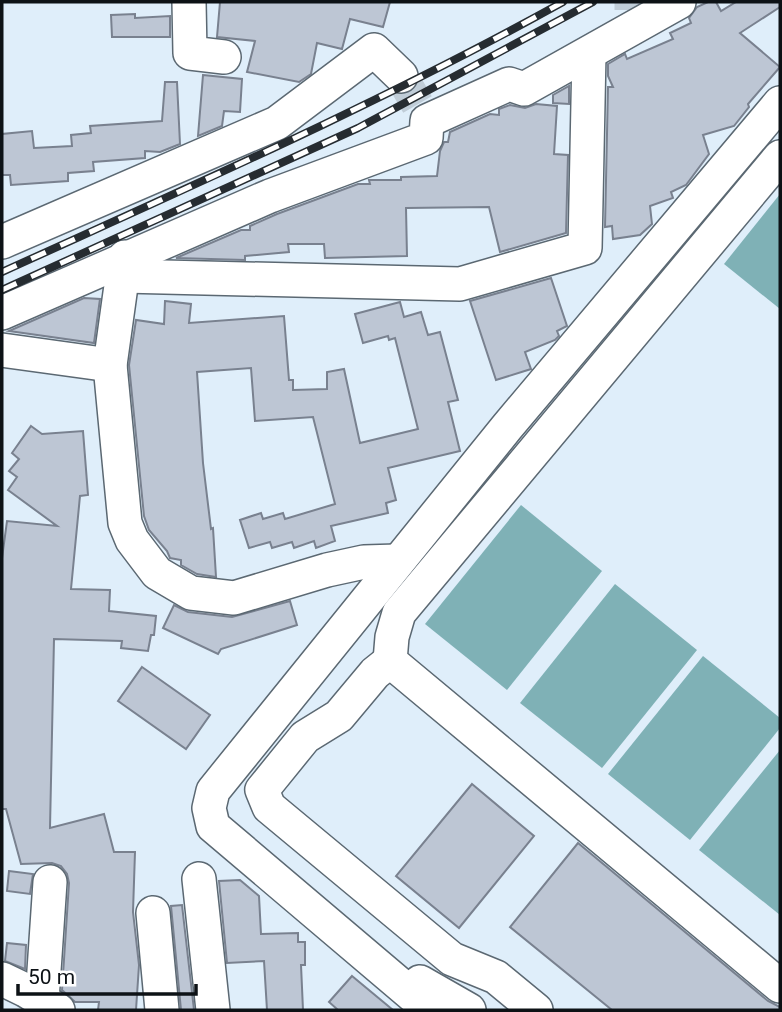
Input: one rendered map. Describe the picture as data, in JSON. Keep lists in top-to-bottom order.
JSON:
{
  "scale_bar": "50 m"
}
